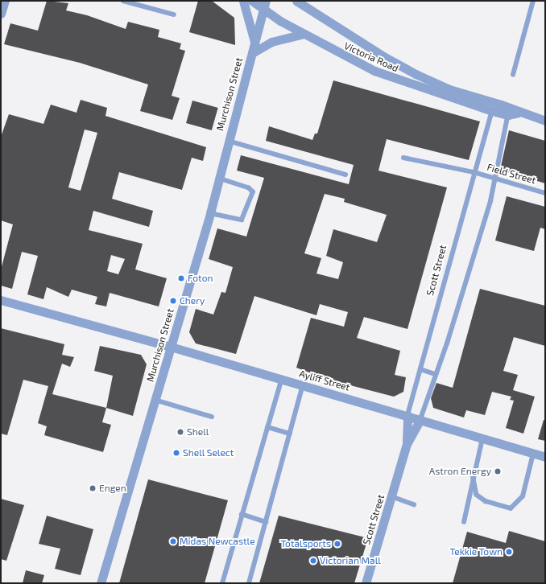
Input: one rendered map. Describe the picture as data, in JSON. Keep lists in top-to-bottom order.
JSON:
{
  "streets": {
    "street": [
      "Victoria Road",
      "Murchison Street",
      "Scott Street",
      "Ayliff Street"
    ],
    "lane": ["Field Street"]
  },
  "crossings": [
    ["Victoria Road", "Murchison Street"],
    ["Victoria Road", "Scott Street"],
    ["Murchison Street", "Ayliff Street"],
    ["Field Street", "Scott Street"],
    ["Scott Street", "Ayliff Street"]
  ],
  "places": [
    "Foton",
    "Chery",
    "Shell",
    "Shell Select",
    "Astron Energy",
    "Engen",
    "Midas Newcastle",
    "Totalsports",
    "Tekkie Town",
    "Victorian Mall"
  ]
}
